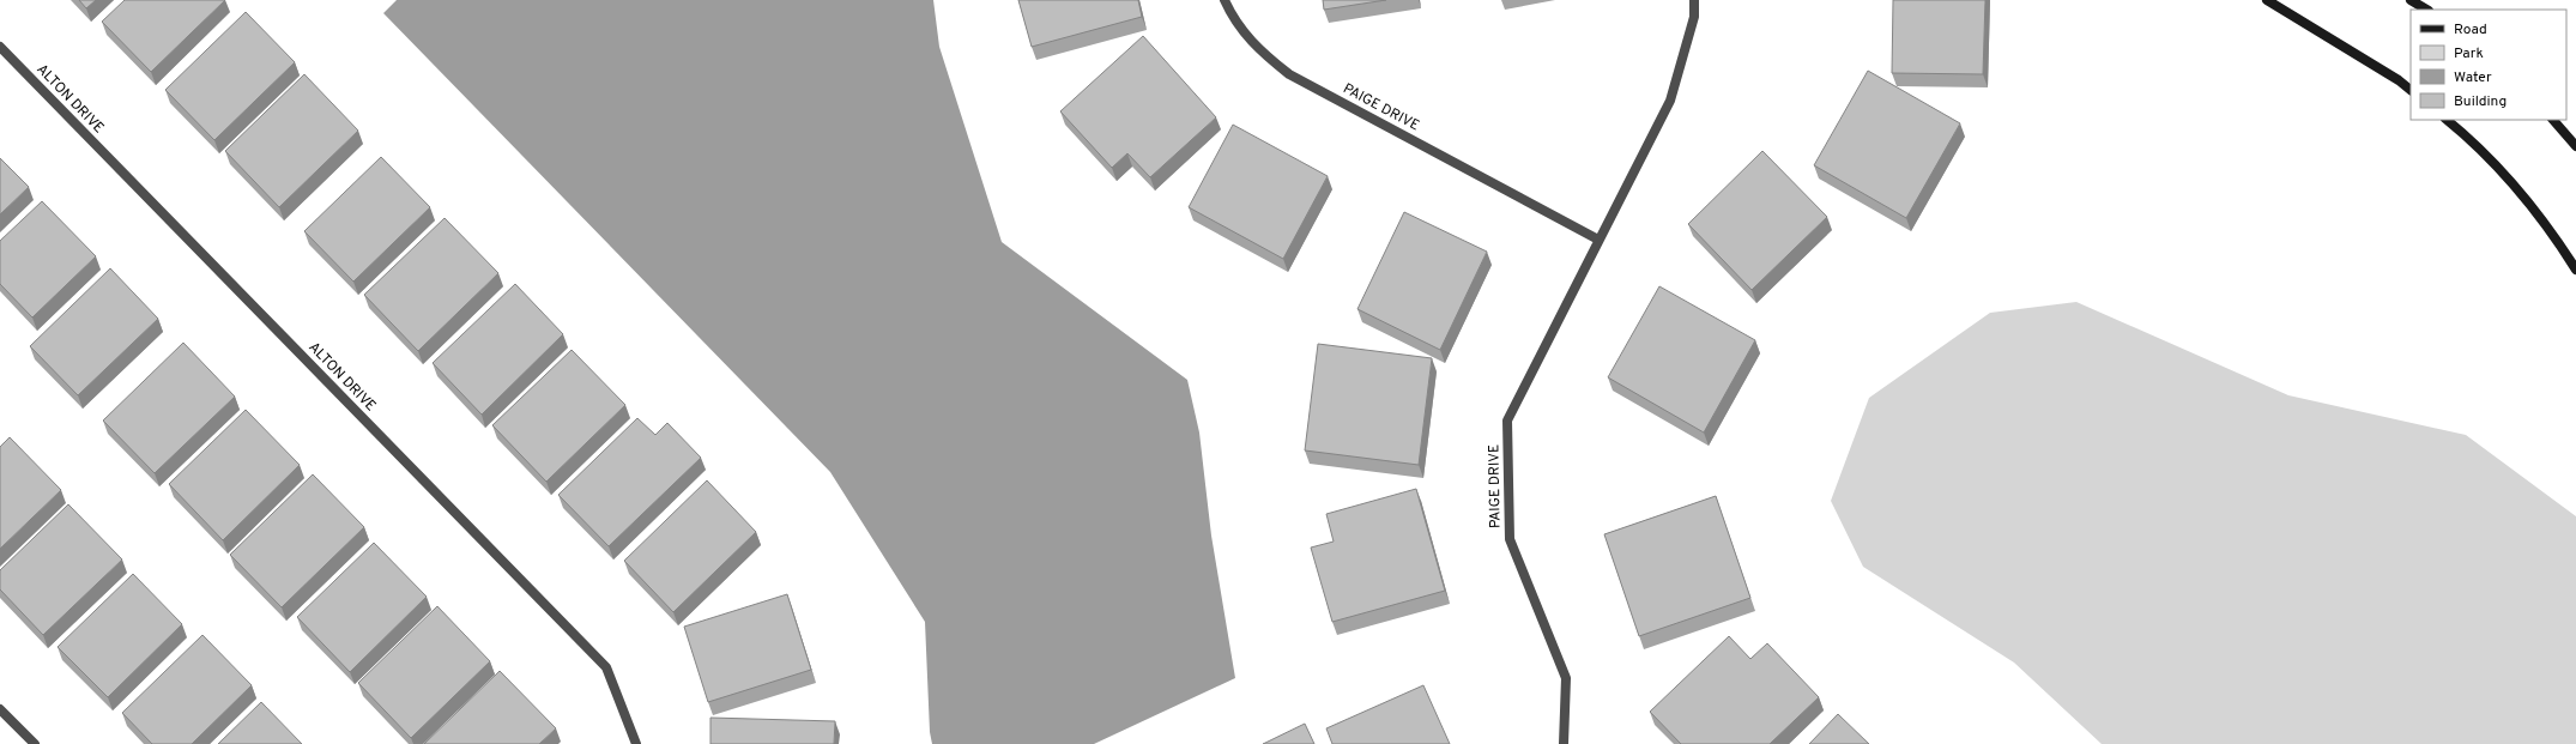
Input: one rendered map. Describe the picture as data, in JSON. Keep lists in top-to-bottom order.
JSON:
{
  "streets": {
    "street": ["ALTON DRIVE", "PAIGE DRIVE"]
  },
  "legend": [
    "Road",
    "Park",
    "Water",
    "Building"
  ]
}
